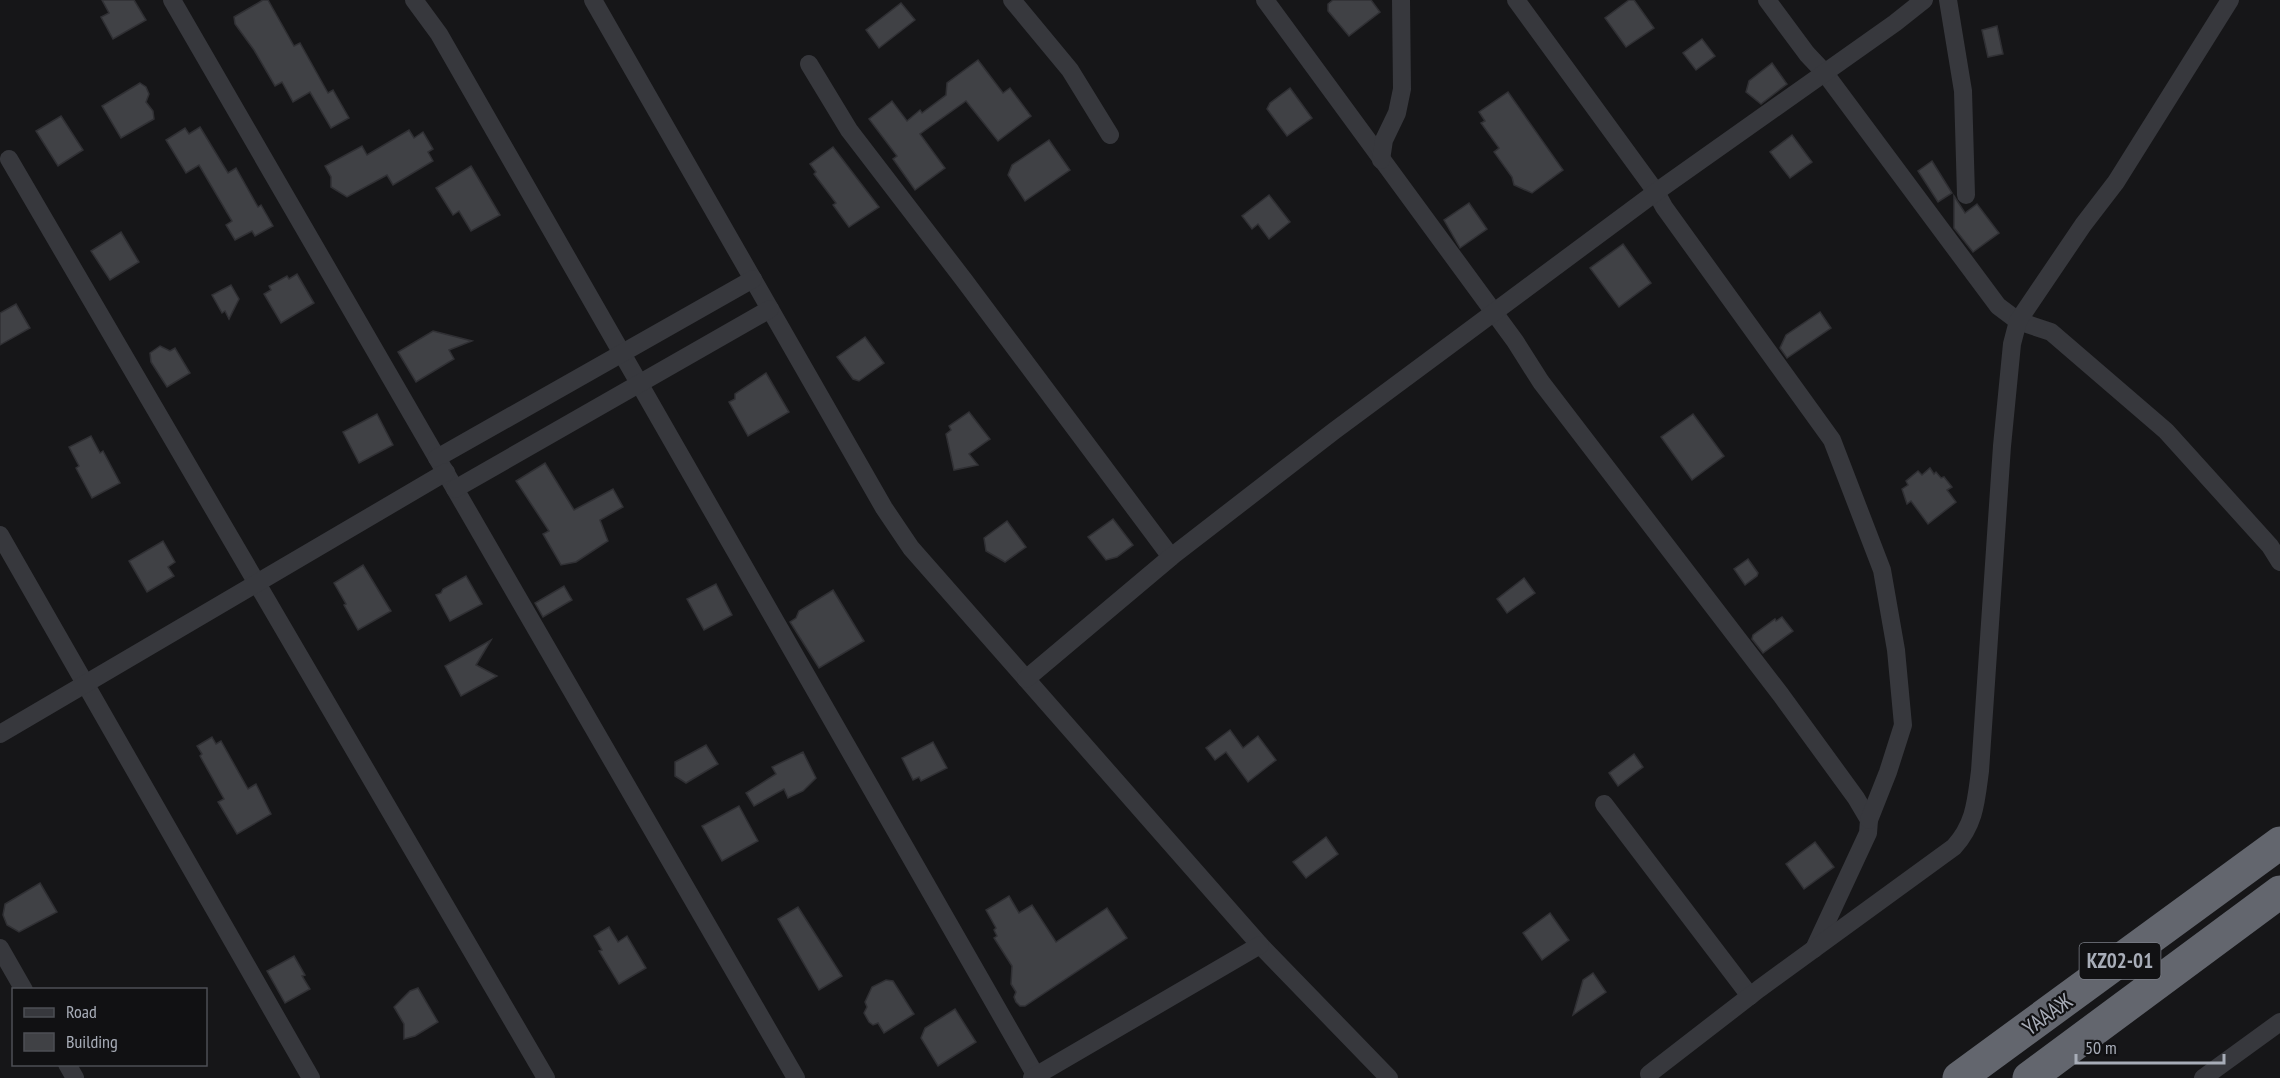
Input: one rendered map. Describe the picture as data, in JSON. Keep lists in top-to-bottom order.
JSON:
{
  "streets": {
    "highway": ["KZ02-01", "ҮАААЖ"]
  },
  "legend": ["Road", "Building"],
  "scale_bar": "50 m"
}
